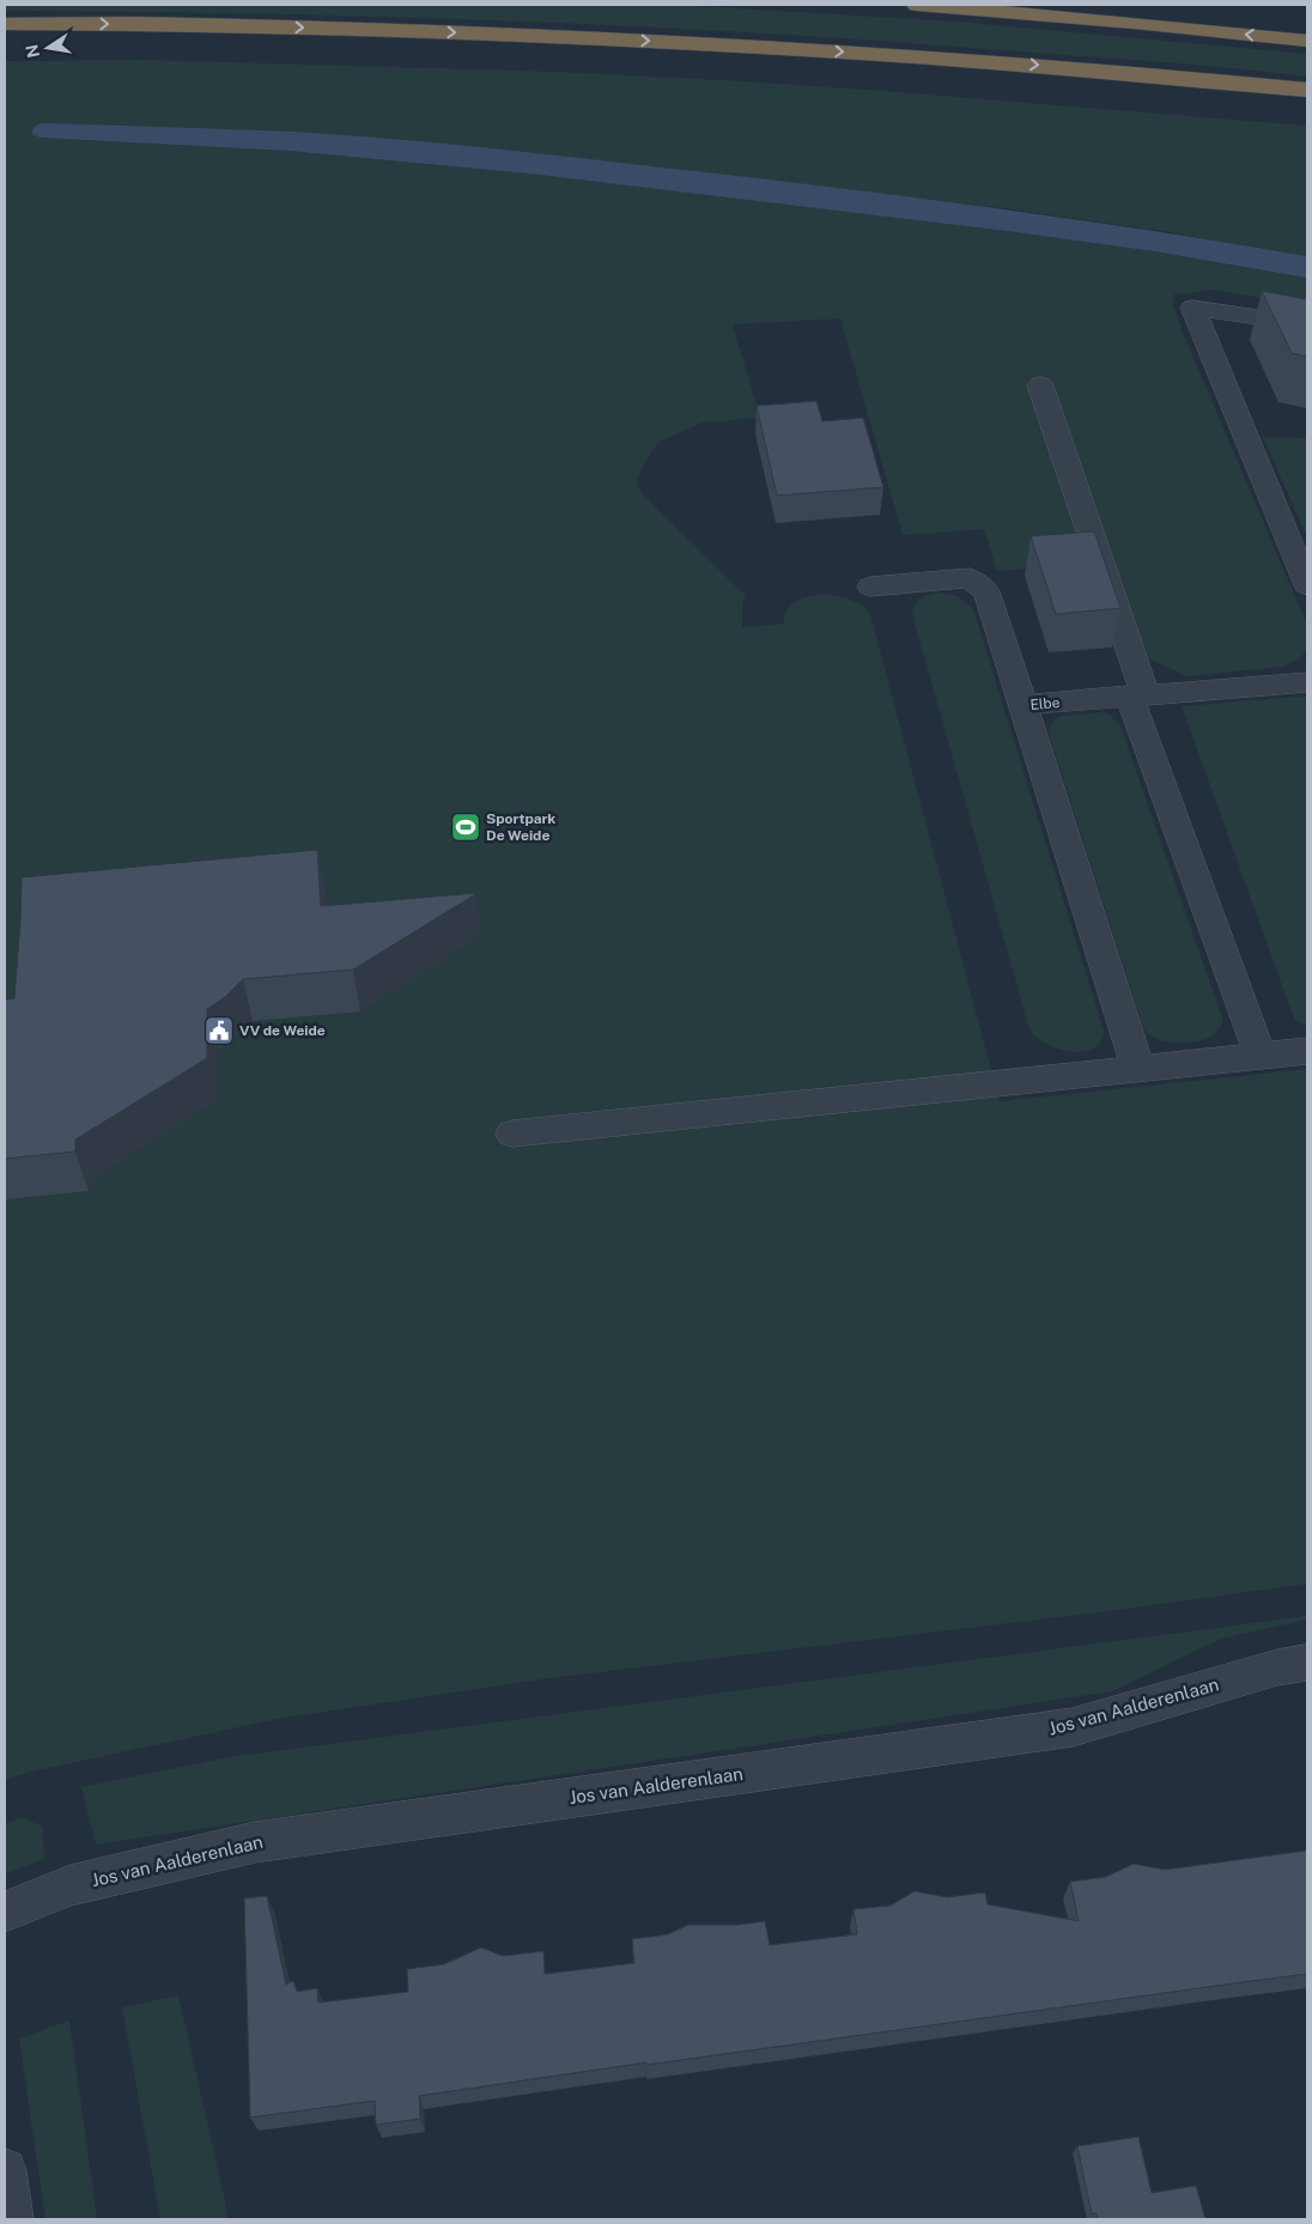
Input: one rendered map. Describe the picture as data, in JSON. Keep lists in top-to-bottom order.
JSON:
{
  "streets": {
    "street": ["Elbe", "Jos van Aalderenlaan"]
  },
  "places": {
    "sports": ["Sportpark De Weide"],
    "public building": ["VV de Weide"]
  },
  "north": "left"
}
